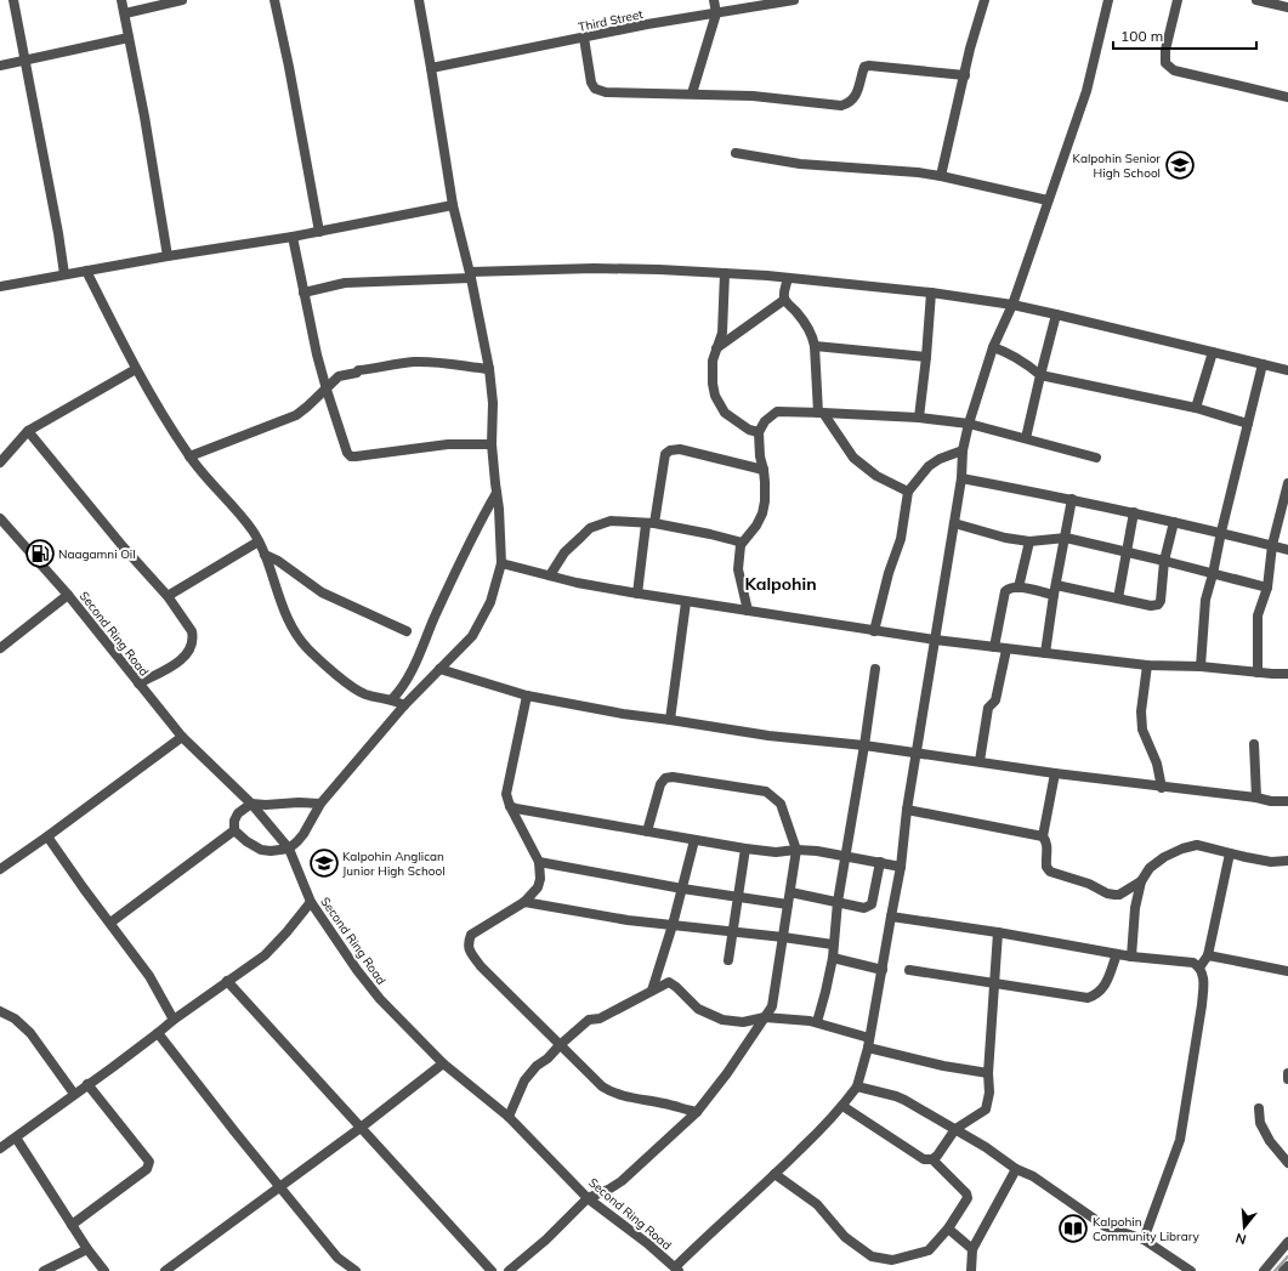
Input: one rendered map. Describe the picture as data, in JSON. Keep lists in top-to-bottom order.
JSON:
{
  "streets": {
    "street": ["Third Street", "Second Ring Road"]
  },
  "districts": ["Kalpohin"],
  "places": {
    "school or university": ["Kalpohin Senior High School", "Kalpohin Anglican Junior High School"],
    "fuel station": ["Naagamni Oil"],
    "library": ["Kalpohin Community Library"]
  },
  "scale_bar": "100 m",
  "north": "bottom"
}
